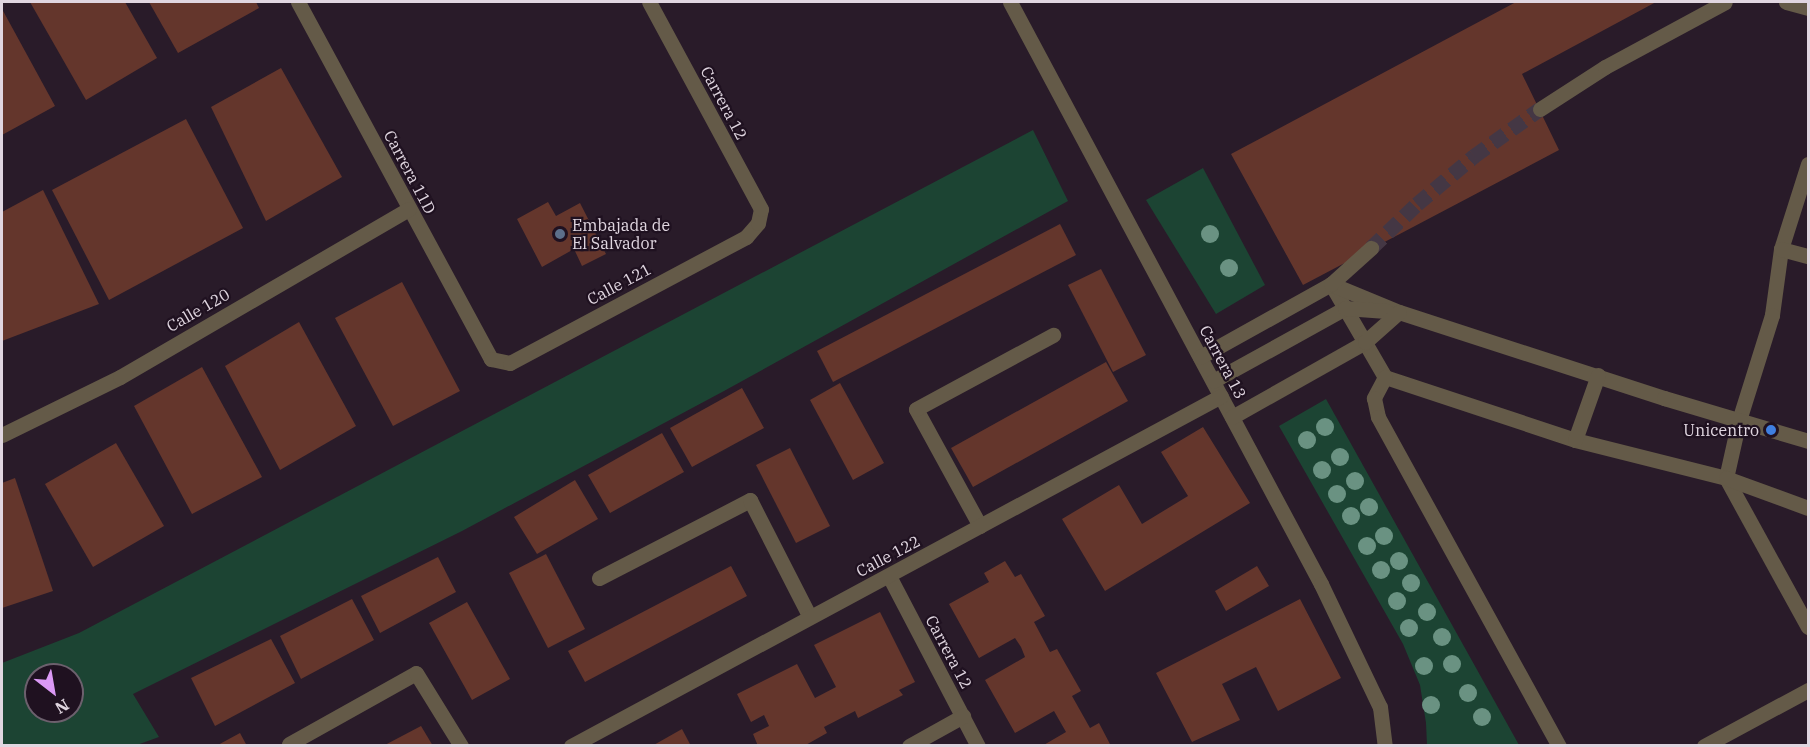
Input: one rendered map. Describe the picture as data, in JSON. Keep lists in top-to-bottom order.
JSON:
{
  "streets": {
    "street": [
      "Carrera 12",
      "Carrera 11D",
      "Calle 121",
      "Calle 120",
      "Carrera 13",
      "Calle 122"
    ]
  },
  "crossings": [
    ["Carrera 12", "Calle 121"],
    ["Carrera 12", "Calle 122"],
    ["Carrera 11D", "Calle 121"],
    ["Carrera 11D", "Calle 120"],
    ["Carrera 13", "Calle 122"]
  ],
  "places": ["Embajada de El Salvador", "Unicentro"],
  "north": "bottom right"
}
